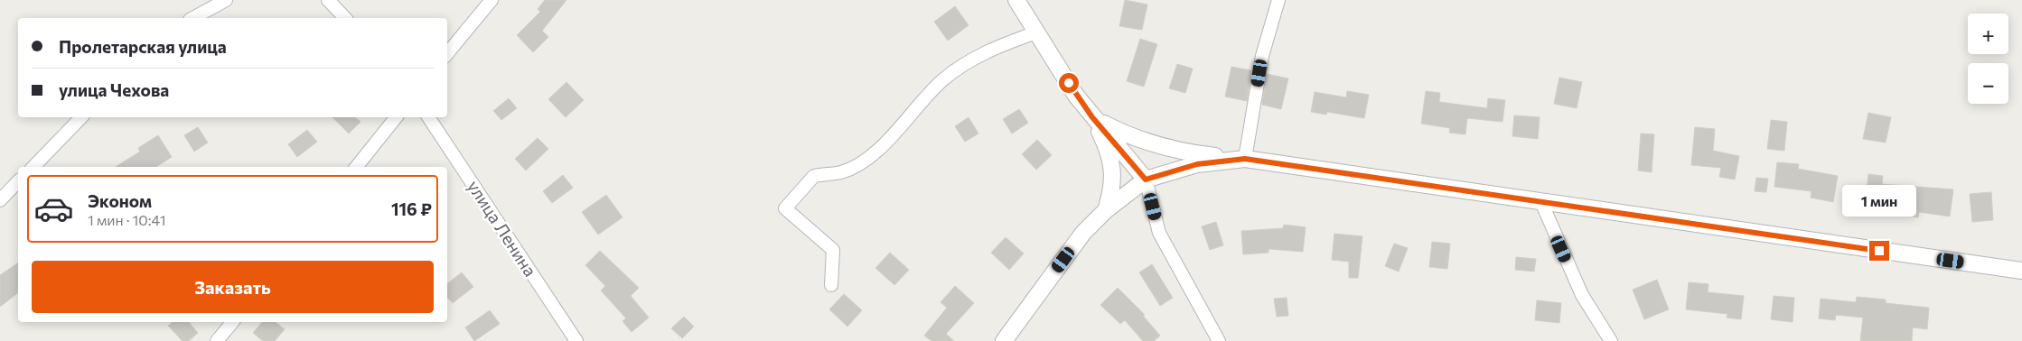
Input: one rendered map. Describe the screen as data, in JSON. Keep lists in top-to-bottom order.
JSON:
{
  "streets": {
    "street": ["улица Ленина"]
  },
  "page": {
    "map_buttons": ["+", "−"],
    "banner": ["Пролетарская улица", "улица Чехова"],
    "list": [
      {
        "name": "Эконом",
        "note": "1 мин · 10:41",
        "value": "116 ₽"
      }
    ],
    "bubble": "1 мин",
    "buttons": "Заказать"
  }
}
